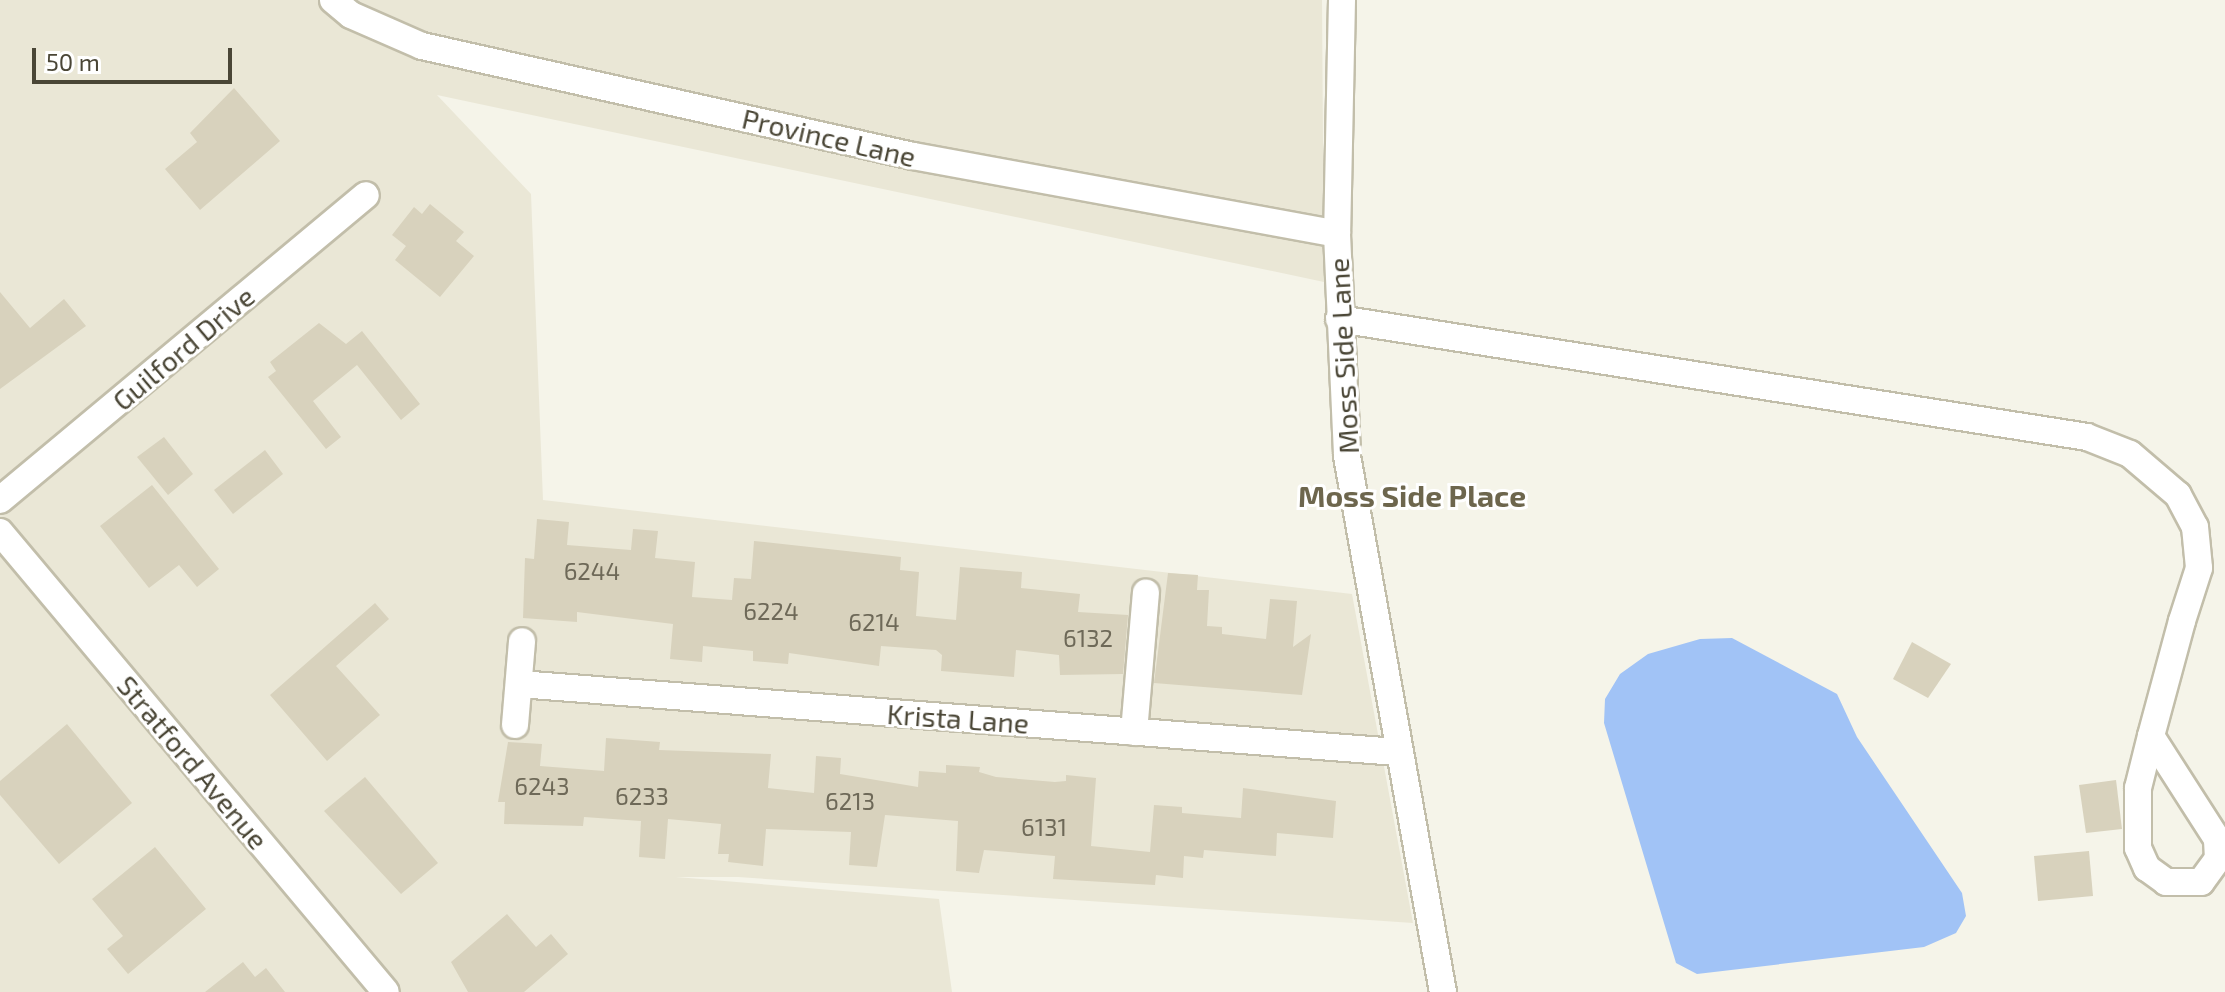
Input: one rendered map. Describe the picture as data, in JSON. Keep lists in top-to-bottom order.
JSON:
{
  "streets": {
    "street": [
      "Province Lane",
      "Guilford Drive",
      "Moss Side Lane",
      "Krista Lane",
      "Stratford Avenue"
    ]
  },
  "crossings": [
    ["Province Lane", "Moss Side Lane"],
    ["Moss Side Lane", "Krista Lane"]
  ],
  "districts": ["Moss Side Place"],
  "house_numbers": [
    "6244",
    "6224",
    "6214",
    "6132",
    "6243",
    "6233",
    "6213",
    "6131"
  ],
  "scale_bar": "50 m"
}
